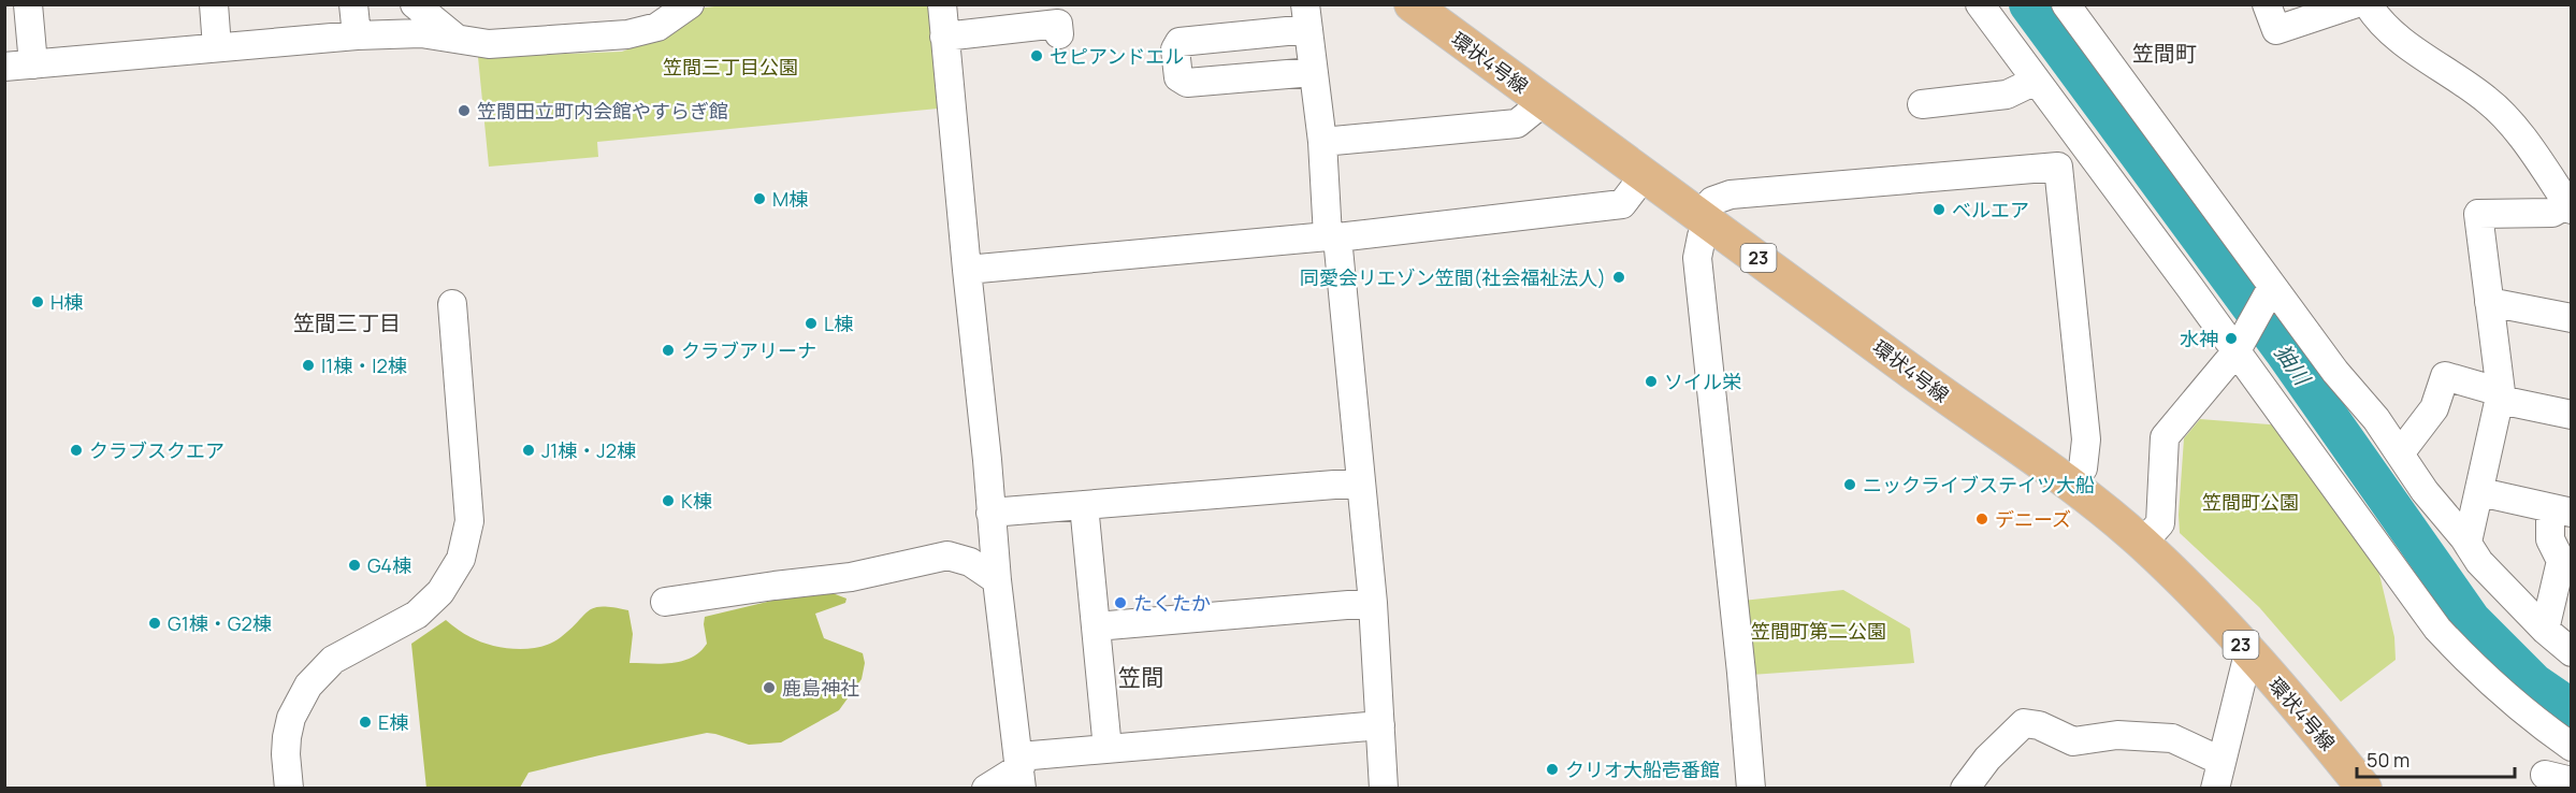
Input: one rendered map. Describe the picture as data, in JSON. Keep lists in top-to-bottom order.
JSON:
{
  "streets": {
    "main road": ["環状4号線", "23"]
  },
  "districts": ["笠間町", "笠間三丁目", "笠間"],
  "water": ["㹨川"],
  "parks": ["笠間三丁目公園", "笠間町公園", "笠間町第二公園"],
  "places": [
    "セピアンドエル",
    "笠間田立町内会館やすらぎ館",
    "M棟",
    "ベルエア",
    "同愛会リエゾン笠間(社会福祉法人)",
    "H棟",
    "L棟",
    "水神",
    "クラブアリーナ",
    "I1棟・I2棟",
    "ソイル栄",
    "クラブスクエア",
    "J1棟・J2棟",
    "ニックライブステイツ大船",
    "K棟",
    "デニーズ",
    "G4棟",
    "たくたか",
    "G1棟・G2棟",
    "鹿島神社",
    "E棟",
    "クリオ大船壱番館"
  ],
  "scale_bar": "50 m"
}
